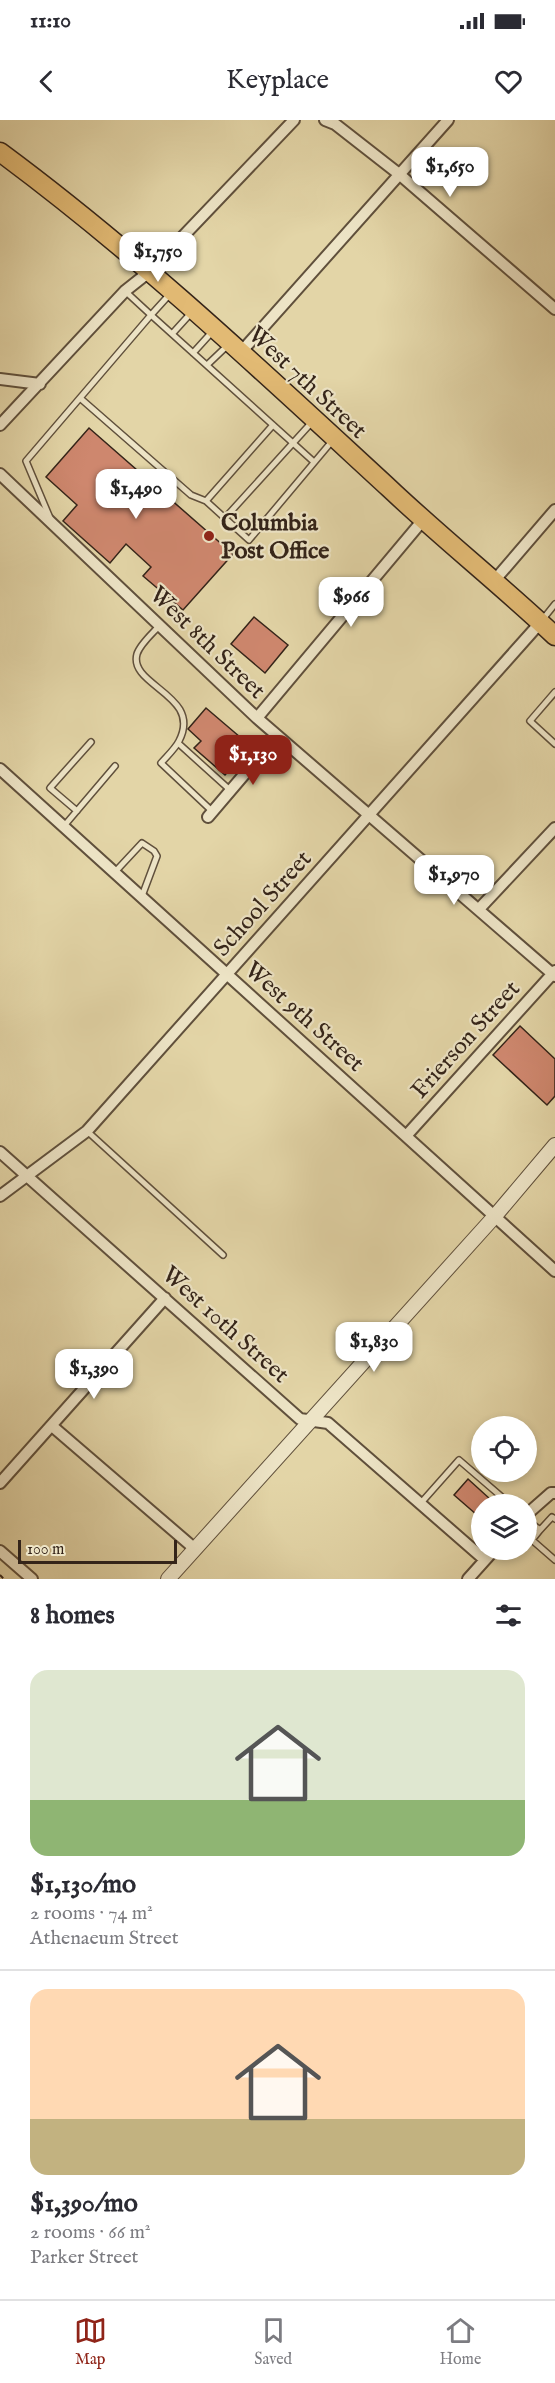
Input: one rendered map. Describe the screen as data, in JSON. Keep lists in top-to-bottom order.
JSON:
{
  "streets": {
    "main road": ["West 7th Street"],
    "street": [
      "West 8th Street",
      "School Street",
      "West 9th Street",
      "Frierson Street",
      "West 10th Street"
    ]
  },
  "crossings": [
    ["West 7th Street", "School Street"],
    ["West 8th Street", "School Street"],
    ["West 8th Street", "Frierson Street"],
    ["School Street", "West 9th Street"],
    ["School Street", "West 10th Street"],
    ["West 9th Street", "Frierson Street"]
  ],
  "places": ["Columbia Post Office"],
  "scale_bar": "100 m",
  "page": {
    "status": "11:10",
    "header": "Keyplace",
    "price": [
      "$1,650",
      "$1,750",
      "$1,490",
      "$966",
      "$1,130",
      "$1,970",
      "$1,830",
      "$1,390"
    ],
    "scale": "100 m",
    "heading": "8 homes",
    "list": [
      {
        "name": "$1,130/mo",
        "note": "2 rooms · 74 m² · Athenaeum Street"
      },
      {
        "name": "$1,390/mo",
        "note": "2 rooms · 66 m² · Parker Street"
      }
    ],
    "tabs": ["Map", "Saved", "Home"]
  }
}
